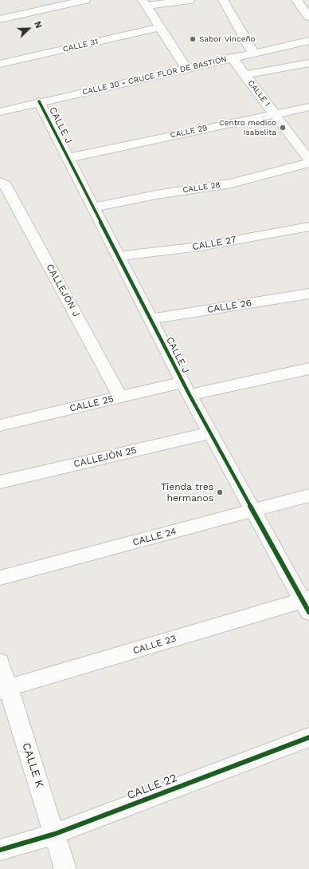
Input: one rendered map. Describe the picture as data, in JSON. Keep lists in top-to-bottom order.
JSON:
{
  "streets": {
    "street": [
      "CALLE 31",
      "CALLE 30 - CRUCE FLOR DE BASTIÓN",
      "CALLE I",
      "CALLE J",
      "CALLE 29",
      "CALLE 28",
      "CALLE 27",
      "CALLEJÓN J",
      "CALLE 26",
      "CALLE 25",
      "CALLEJÓN 25",
      "CALLE 24",
      "CALLE 23",
      "CALLE K",
      "CALLE 22"
    ]
  },
  "crossings": [
    ["CALLE 30 - CRUCE FLOR DE BASTIÓN", "CALLE I"],
    ["CALLE 30 - CRUCE FLOR DE BASTIÓN", "CALLE J"],
    ["CALLE I", "CALLE 29"],
    ["CALLE J", "CALLE 29"],
    ["CALLE J", "CALLE 28"],
    ["CALLE J", "CALLE 27"],
    ["CALLE J", "CALLE 26"],
    ["CALLE J", "CALLE 25"],
    ["CALLE J", "CALLEJÓN 25"],
    ["CALLE J", "CALLE 24"],
    ["CALLE J", "CALLE 23"],
    ["CALLEJÓN J", "CALLE 25"],
    ["CALLE 23", "CALLE K"],
    ["CALLE K", "CALLE 22"]
  ],
  "places": ["Sabor Vinceño", "Centro medico Isabelita", "Tienda tres hermanos"],
  "north": "top right"
}
